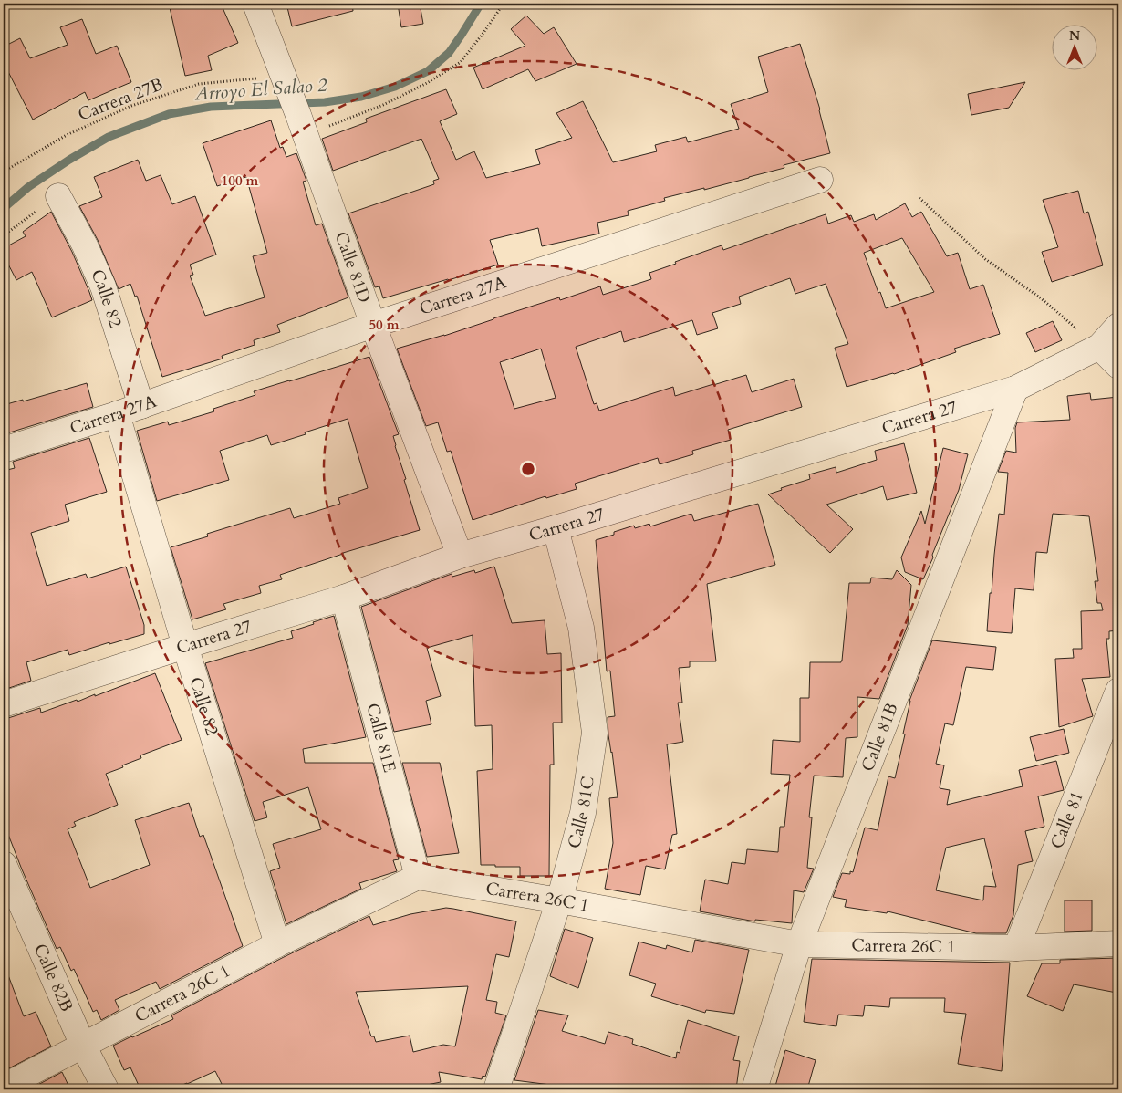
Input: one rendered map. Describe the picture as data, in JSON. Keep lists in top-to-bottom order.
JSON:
{
  "streets": {
    "street": [
      "Calle 81D",
      "Carrera 27A",
      "Calle 82",
      "Carrera 27",
      "Calle 81E",
      "Calle 81B",
      "Calle 81C",
      "Calle 81",
      "Carrera 26C 1",
      "Calle 82B"
    ],
    "path": ["Carrera 27B"]
  },
  "crossings": [
    ["Carrera 27B", "Calle 81D"],
    ["Calle 81D", "Carrera 27A"],
    ["Calle 81D", "Carrera 27"],
    ["Carrera 27A", "Calle 82"],
    ["Calle 82", "Carrera 27"],
    ["Calle 82", "Carrera 26C 1"],
    ["Carrera 27", "Calle 81E"],
    ["Carrera 27", "Calle 81B"],
    ["Carrera 27", "Calle 81C"],
    ["Calle 81E", "Carrera 26C 1"],
    ["Calle 81B", "Carrera 26C 1"],
    ["Calle 81C", "Carrera 26C 1"],
    ["Calle 81", "Carrera 26C 1"],
    ["Carrera 26C 1", "Calle 82B"]
  ],
  "water": ["Arroyo El Salao 2"],
  "north": "top",
  "rings": ["100 m", "50 m"]
}
